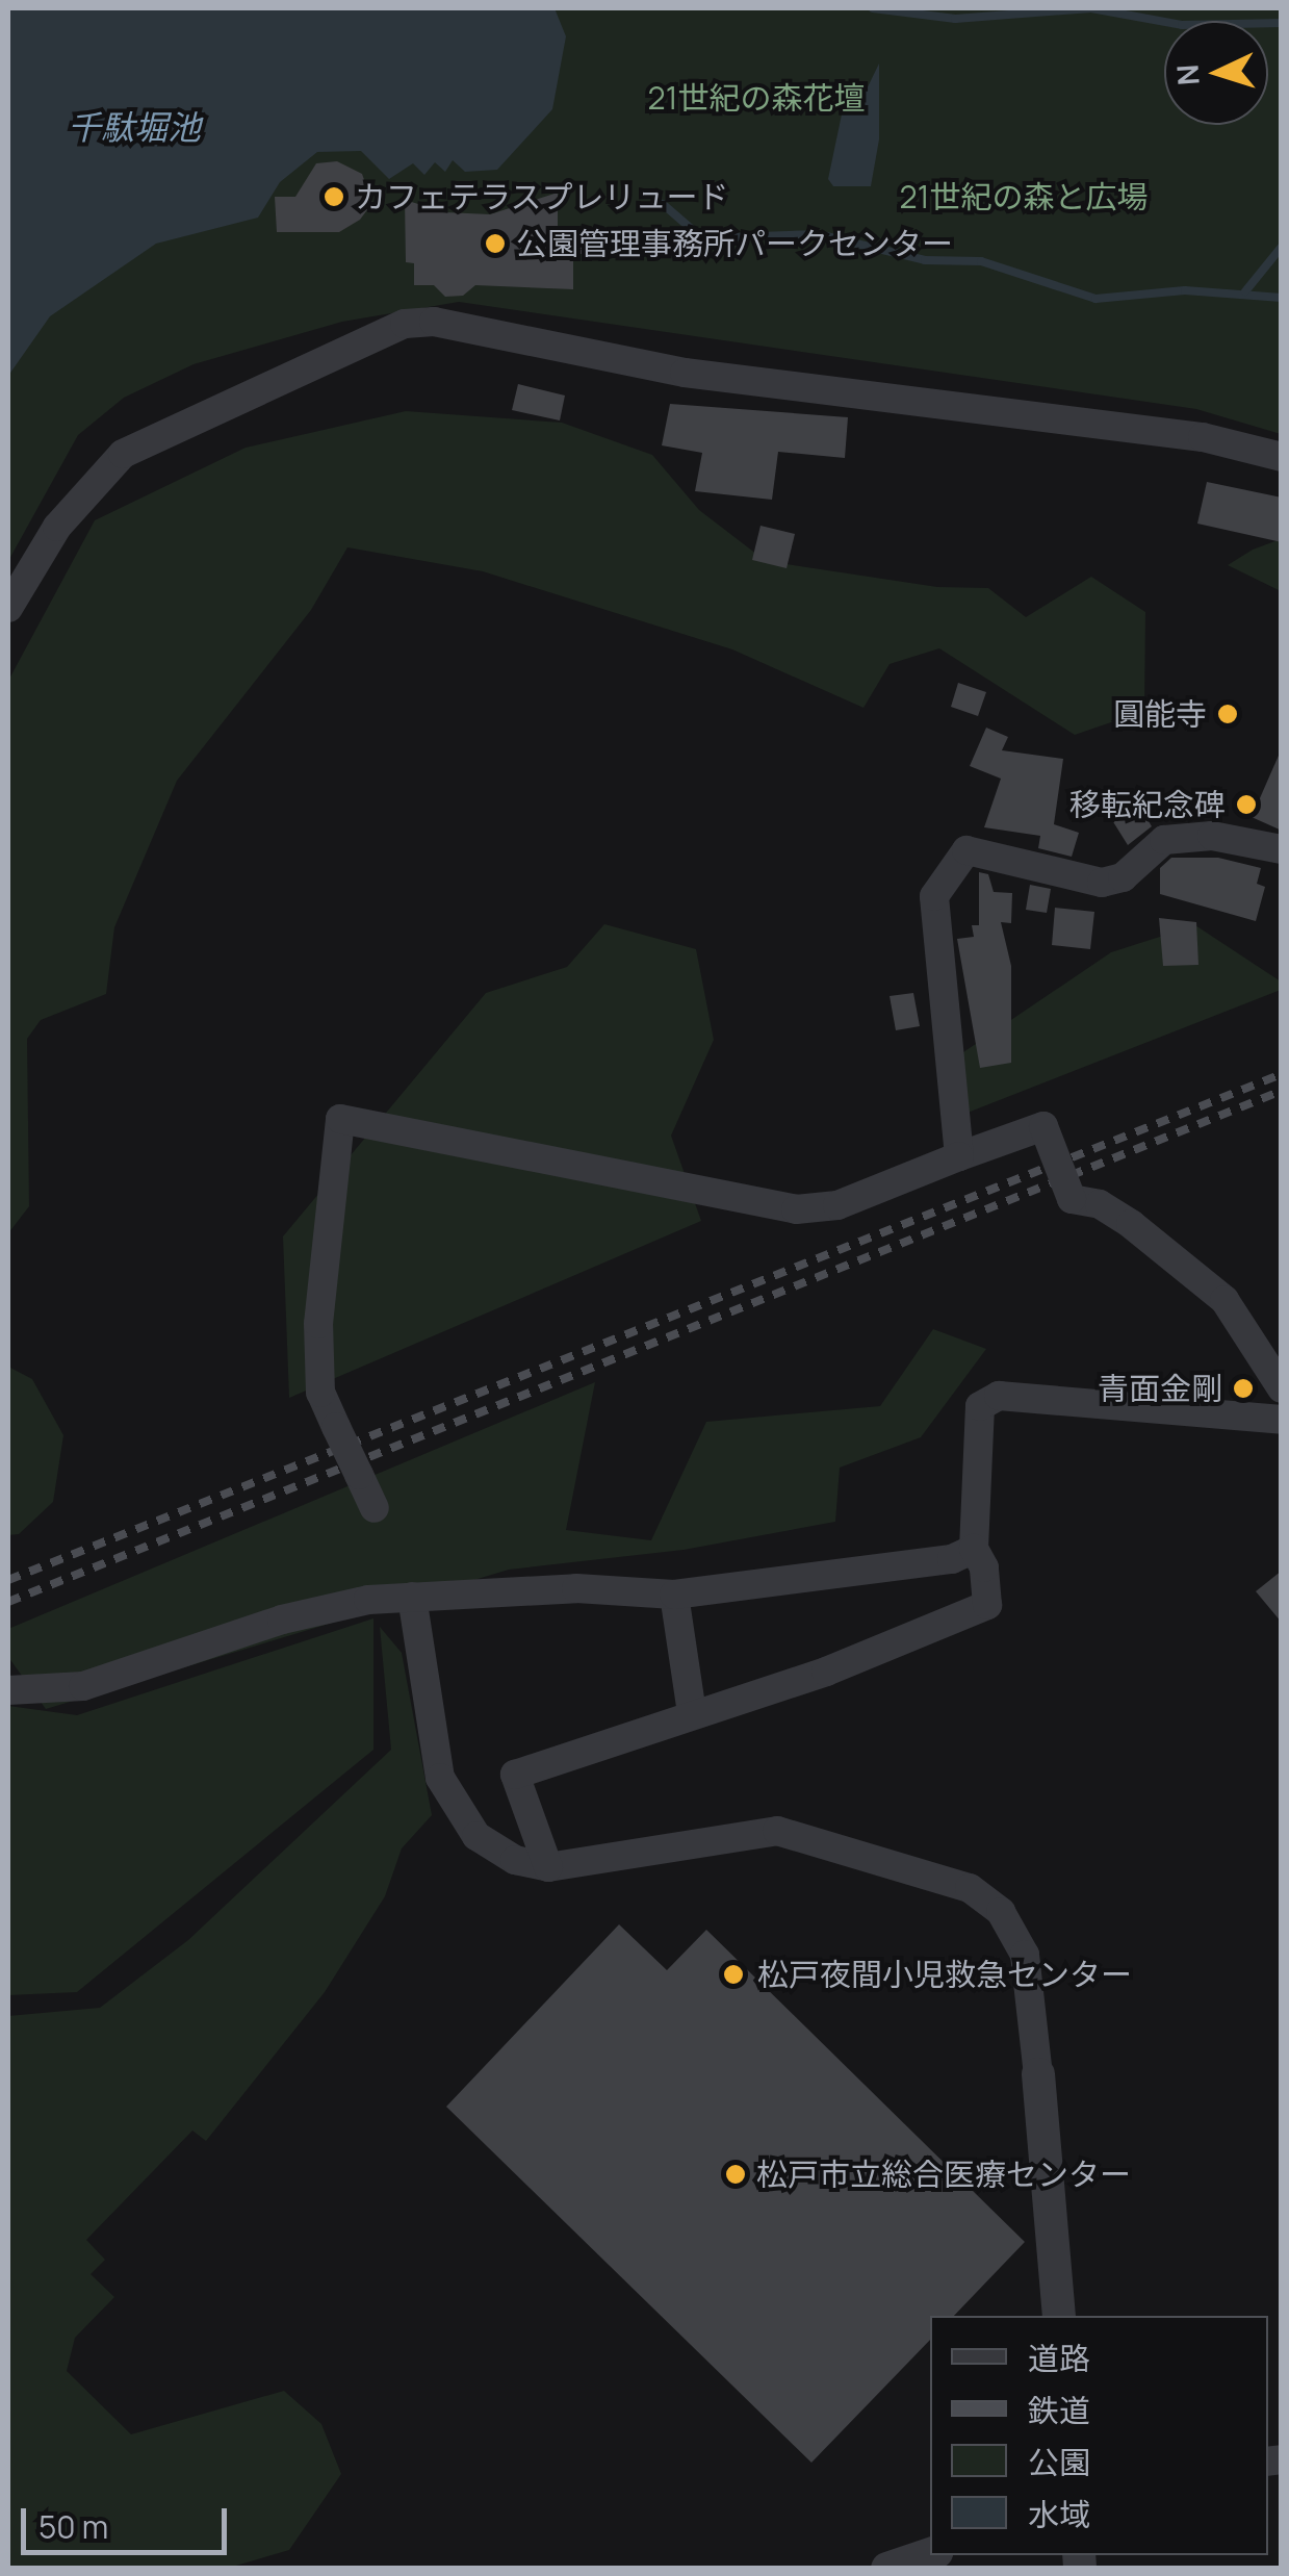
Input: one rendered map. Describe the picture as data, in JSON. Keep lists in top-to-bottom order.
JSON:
{
  "water": ["千駄堀池"],
  "parks": ["21世紀の森花壇", "21世紀の森と広場"],
  "places": [
    "カフェテラスプレリュード",
    "公園管理事務所パークセンター",
    "圓能寺",
    "移転紀念碑",
    "青面金剛",
    "松戸夜間小児救急センター",
    "松戸市立総合医療センター"
  ],
  "legend": [
    "道路",
    "鉄道",
    "公園",
    "水域"
  ],
  "scale_bar": "50 m",
  "north": "left"
}
